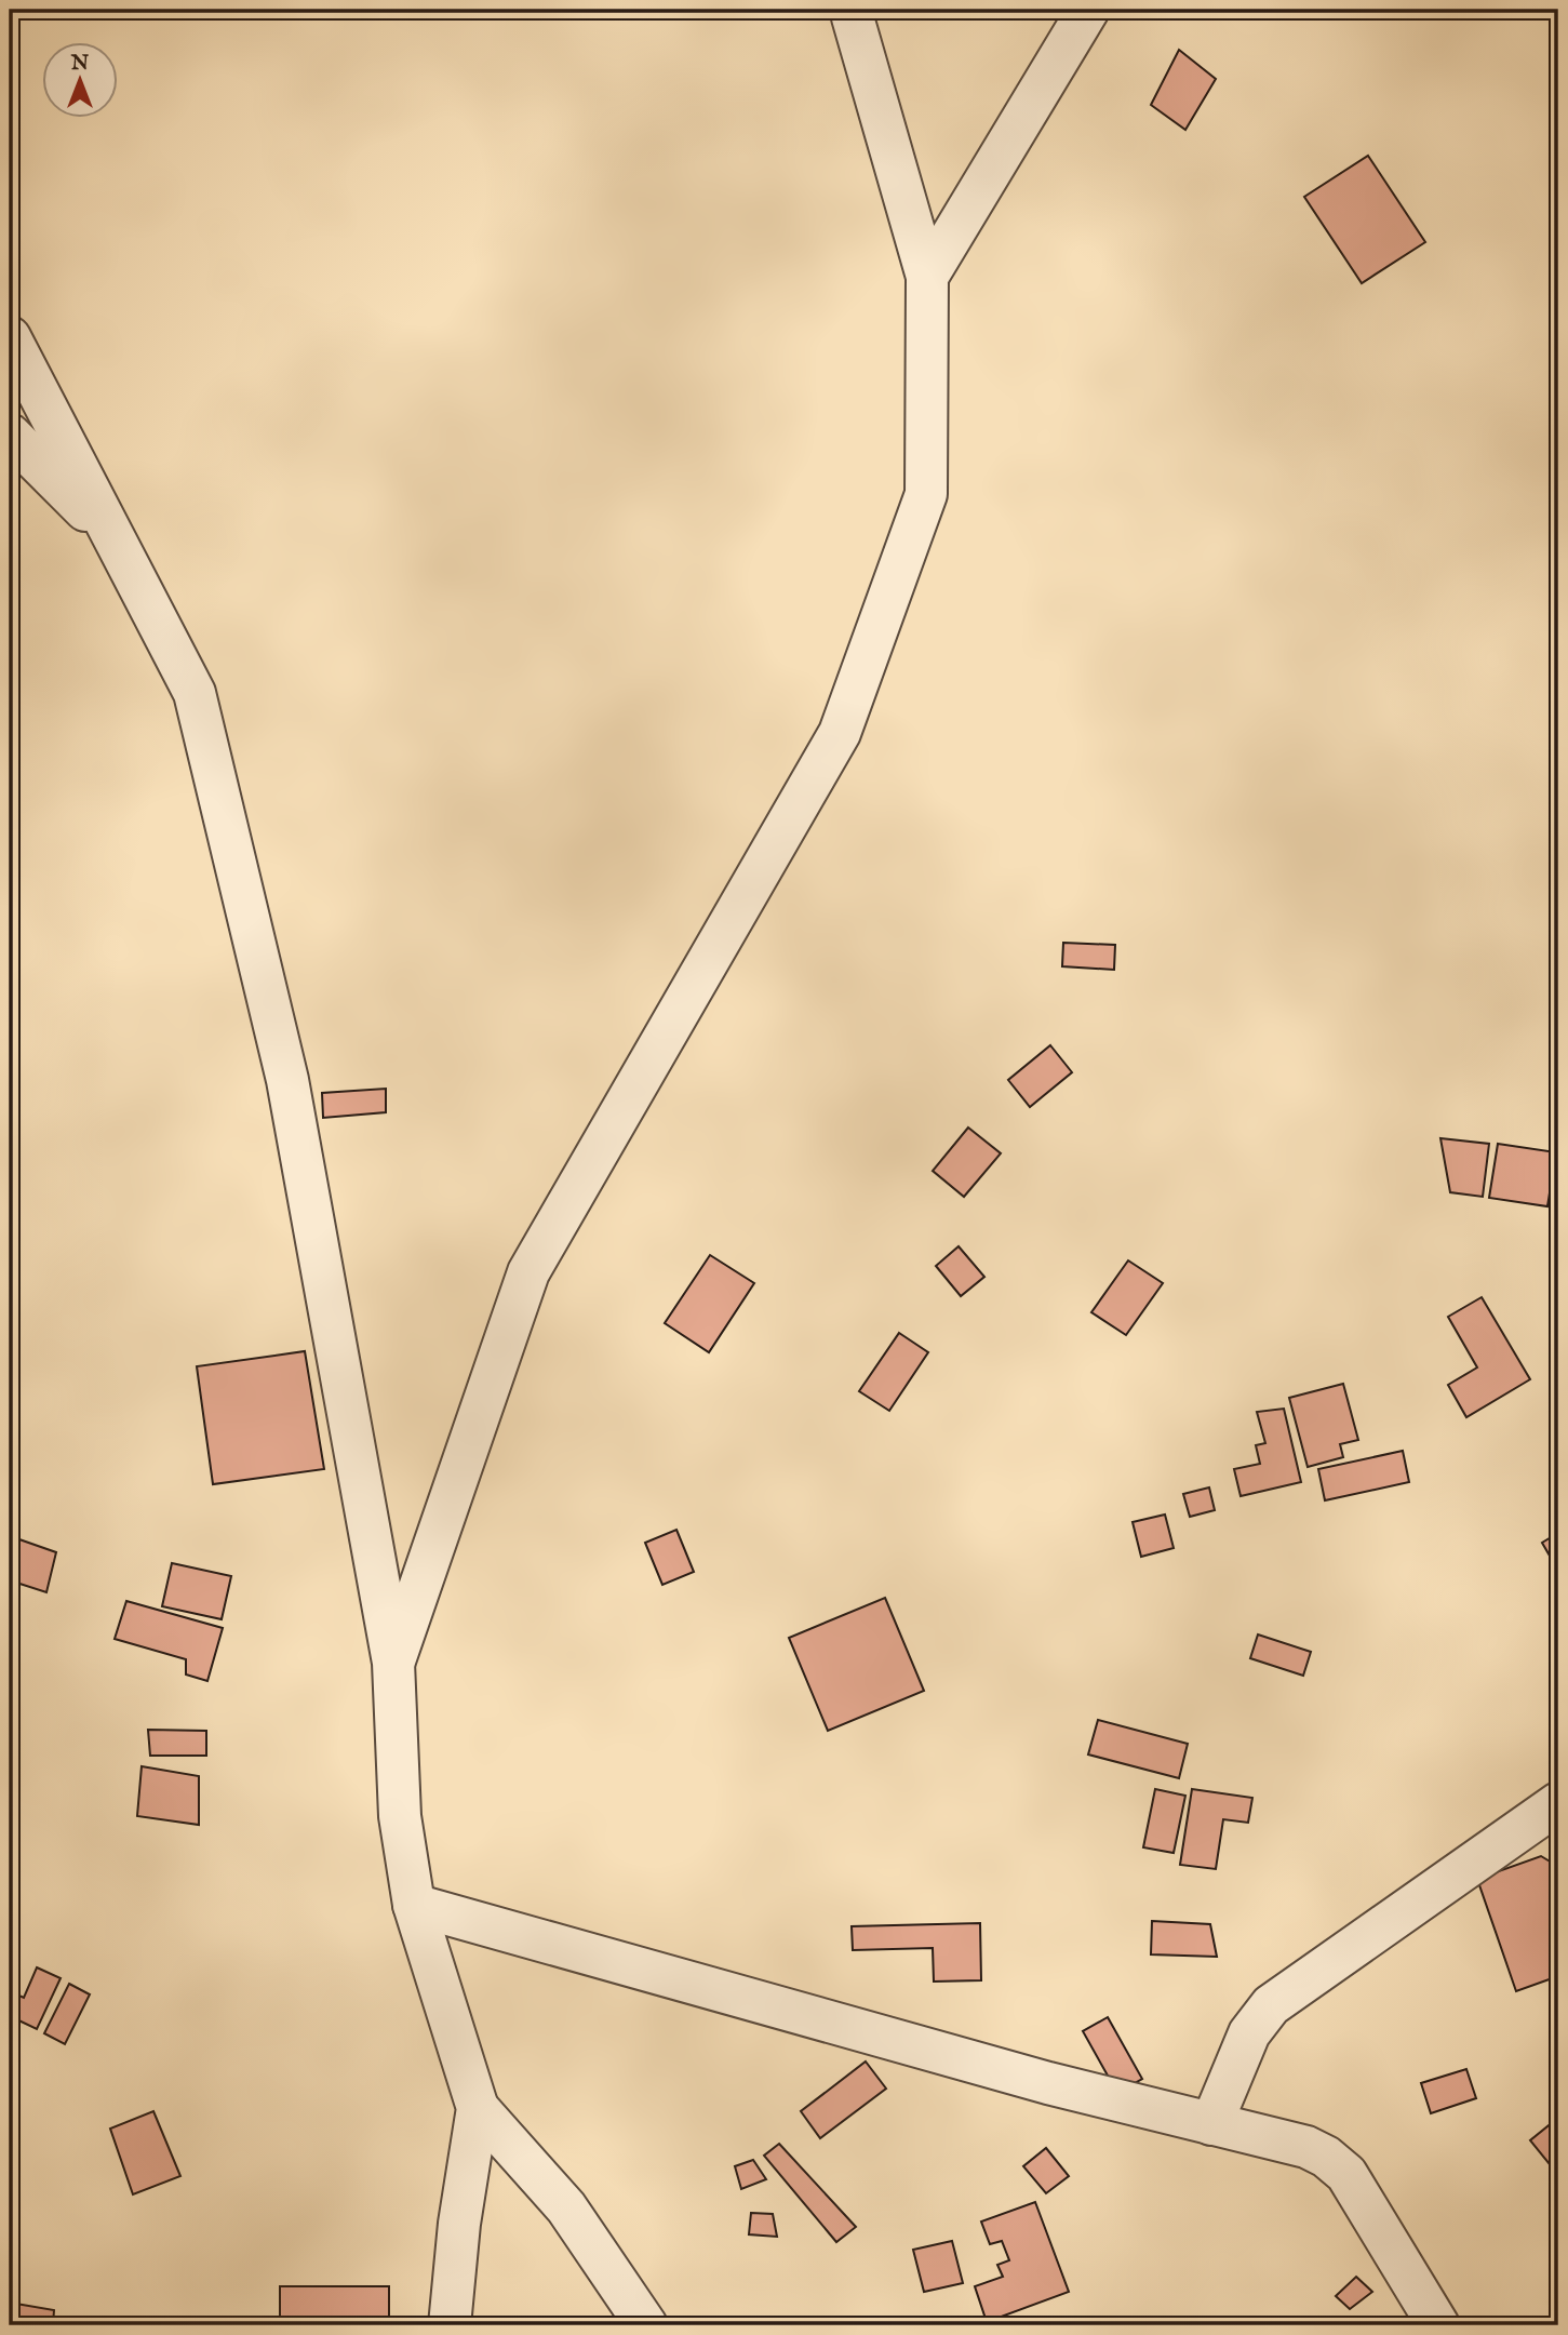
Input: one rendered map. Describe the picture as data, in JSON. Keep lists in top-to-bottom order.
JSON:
{
  "north": "top"
}
